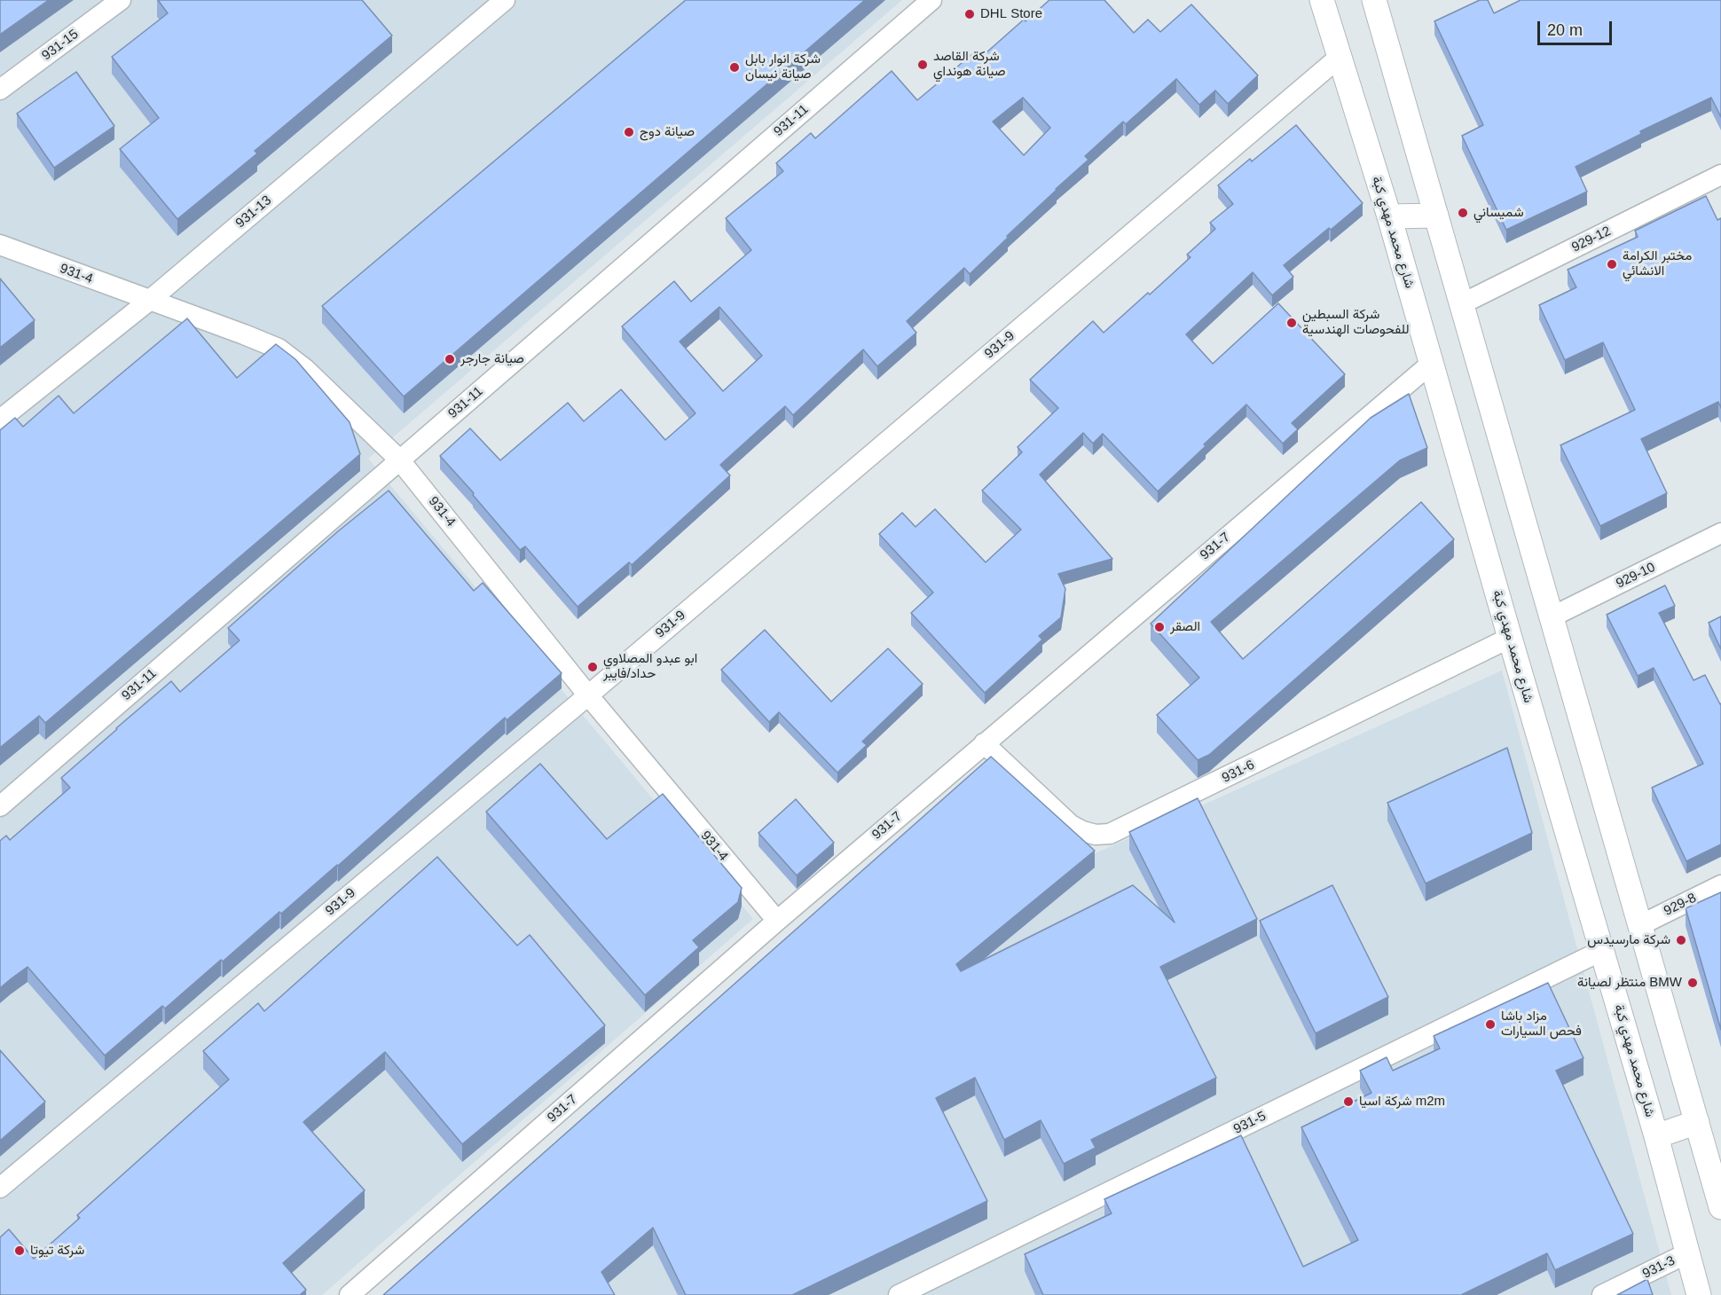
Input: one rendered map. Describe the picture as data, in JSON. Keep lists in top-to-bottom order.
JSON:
{
  "streets": {
    "street": [
      "931-15",
      "931-11",
      "931-13",
      "شارع محمد مهدي كبة",
      "929-12",
      "931-4",
      "931-9",
      "931-7",
      "929-10",
      "931-6",
      "929-8",
      "931-5",
      "931-3"
    ]
  },
  "crossings": [
    ["931-11", "931-4"],
    ["931-13", "931-4"],
    ["شارع محمد مهدي كبة", "931-9"],
    ["شارع محمد مهدي كبة", "931-7"],
    ["شارع محمد مهدي كبة", "931-6"],
    ["شارع محمد مهدي كبة", "931-5"],
    ["شارع محمد مهدي كبة", "931-3"],
    ["931-4", "931-9"],
    ["931-4", "931-7"],
    ["931-7", "931-6"]
  ],
  "places": [
    "DHL Store",
    "شركة القاصد صيانة هونداي",
    "شركة انوار بابل صيانة نيسان",
    "صيانة دوج",
    "شميساني",
    "مختبر الكرامة الانشائي",
    "شركة السبطين للفحوصات الهندسية",
    "صيانة جارجر",
    "الصقر",
    "ابو عبدو المصلاوي حداد/فايبر",
    "شركة مارسيدس",
    "منتظر لصيانة BMW",
    "مزاد باشا فحص السيارات",
    "شركة اسيا m2m",
    "شركة تيوتا"
  ],
  "scale_bar": "20 m"
}
